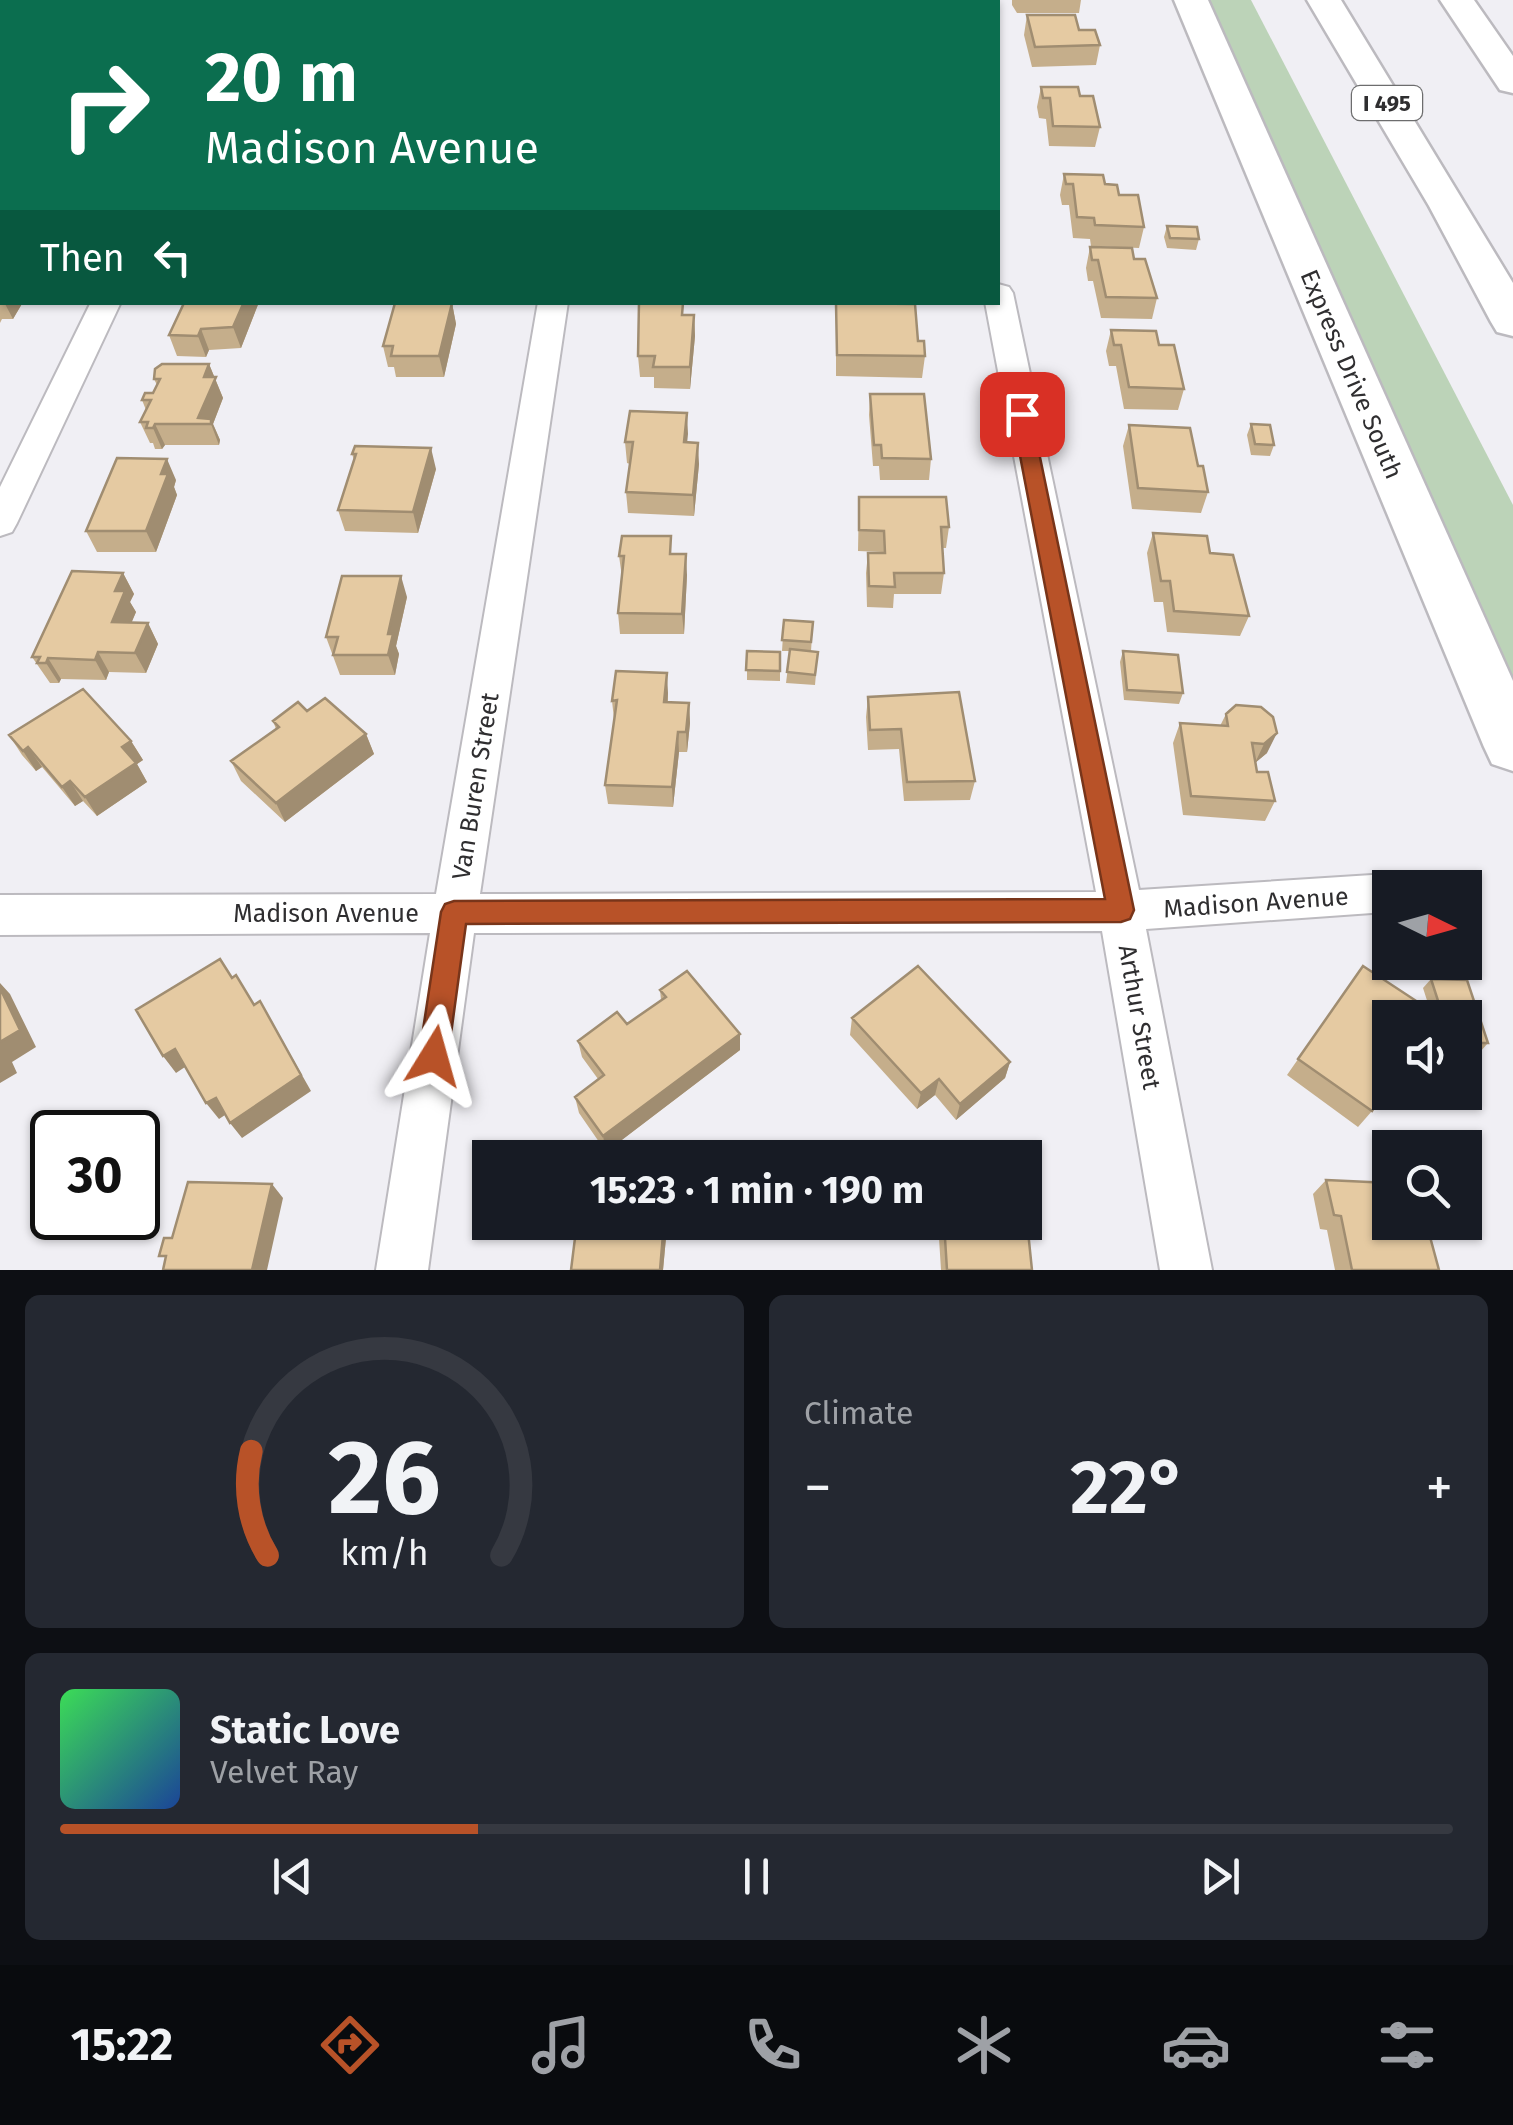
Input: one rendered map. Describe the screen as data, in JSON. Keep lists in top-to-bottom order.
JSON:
{
  "streets": {
    "main road": ["Express Drive South"],
    "street": ["Van Buren Street", "Madison Avenue", "Arthur Street"]
  },
  "crossings": [
    ["Van Buren Street", "Madison Avenue"],
    ["Madison Avenue", "Arthur Street"]
  ],
  "north": "right",
  "page": {
    "turn": ["20 m", "Madison Avenue"],
    "then": "Then",
    "limit": "30",
    "trip": "15:23 · 1 min · 190 m",
    "tile": "Climate",
    "heat": ["−", "22°", "+"],
    "song": ["Static Love", "Velvet Ray"],
    "tabs": "15:22",
    "gauge": ["26", "km/h"]
  }
}
